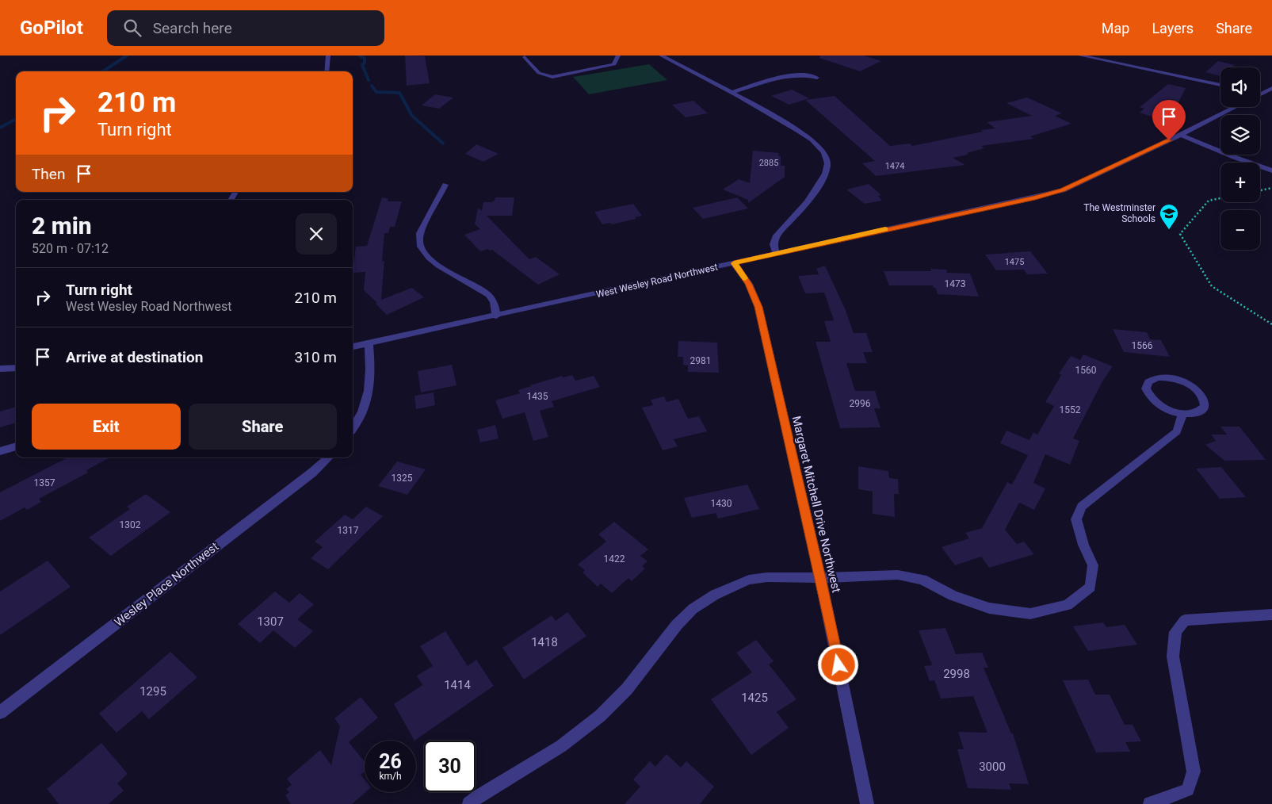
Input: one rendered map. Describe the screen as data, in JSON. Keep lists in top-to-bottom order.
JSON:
{
  "streets": {
    "street": ["West Wesley Road Northwest", "Margaret Mitchell Drive Northwest", "Wesley Place Northwest"]
  },
  "crossings": [
    ["West Wesley Road Northwest", "Margaret Mitchell Drive Northwest"]
  ],
  "places": {
    "school or university": ["The Westminster Schools"]
  },
  "house_numbers": [
    "2885",
    "1474",
    "1475",
    "1473",
    "1566",
    "2981",
    "1560",
    "1435",
    "2996",
    "1552",
    "1325",
    "1357",
    "1430",
    "1302",
    "1317",
    "1422",
    "1307",
    "1418",
    "2998",
    "1414",
    "1295",
    "1425",
    "3000"
  ],
  "page": {
    "header": "GoPilot",
    "search": "Search here",
    "nav": ["Map", "Layers", "Share"],
    "map_buttons": ["+", "−"],
    "turn": ["210 m", "Turn right"],
    "then": "Then",
    "heading": ["2 min", "520 m · 07:12"],
    "list": [
      {
        "name": "Turn right",
        "note": "West Wesley Road Northwest",
        "value": "210 m"
      },
      {
        "name": "Arrive at destination",
        "value": "310 m"
      }
    ],
    "buttons": ["Exit", "Share"],
    "speed": "26 km/h",
    "limit": "30"
  }
}
